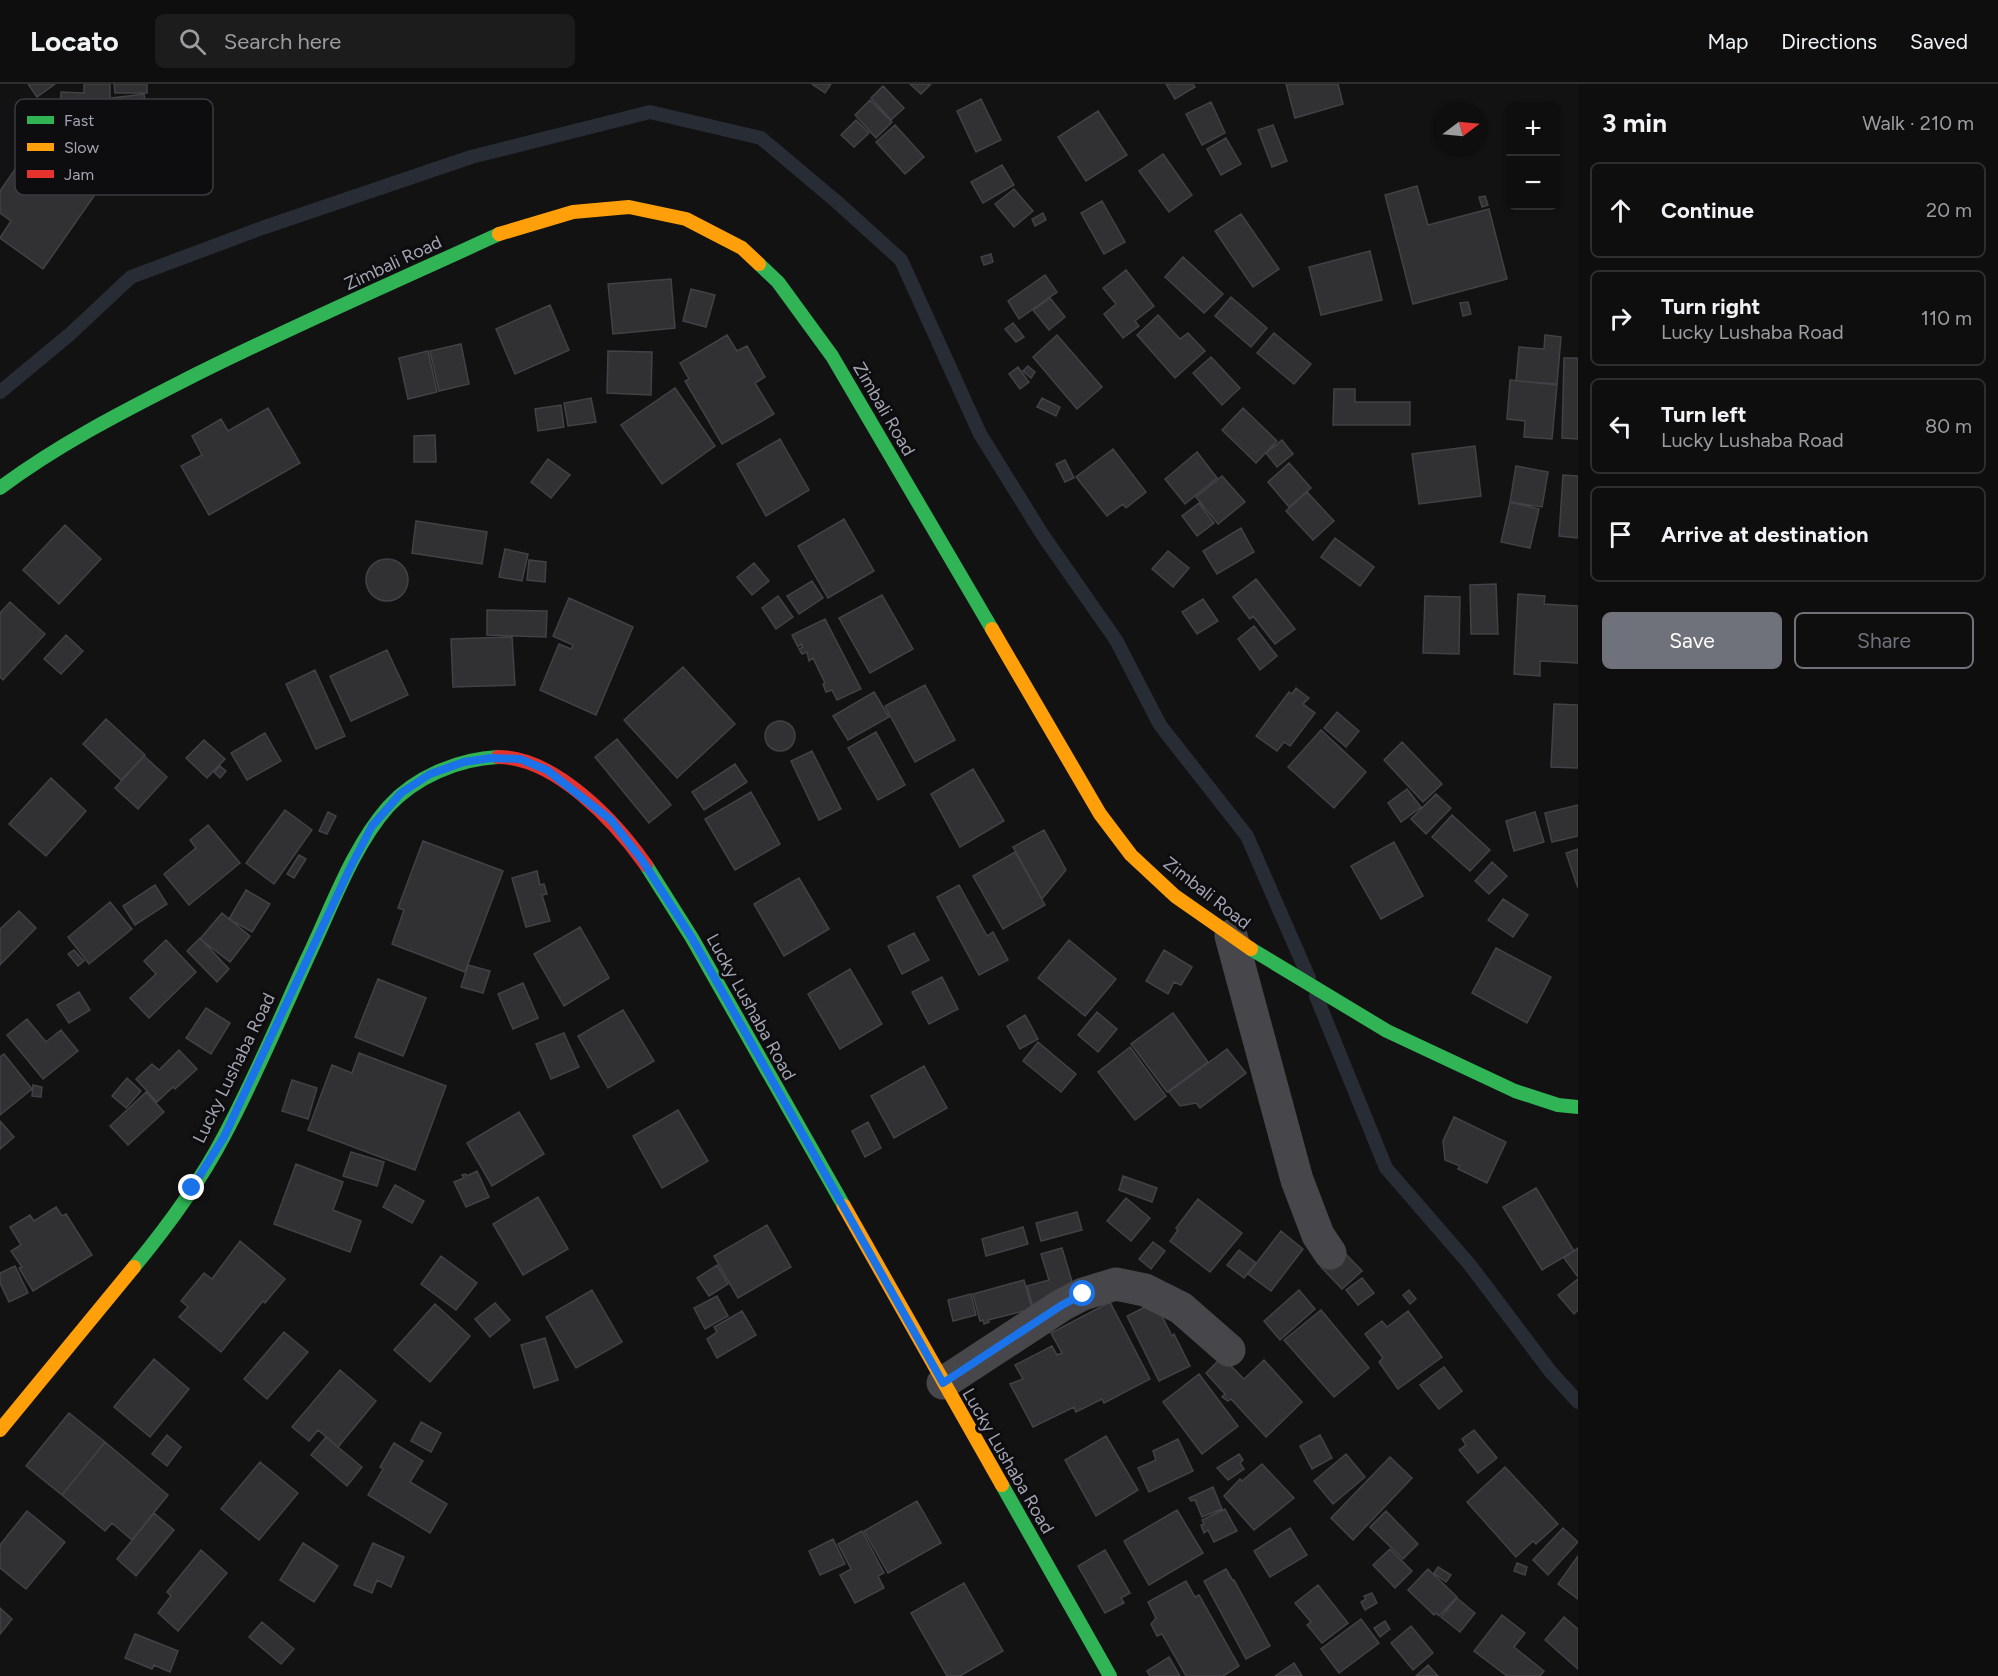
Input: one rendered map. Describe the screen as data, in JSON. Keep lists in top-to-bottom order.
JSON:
{
  "streets": {
    "street": ["Zimbali Road", "Lucky Lushaba Road"]
  },
  "legend": ["Fast", "Slow", "Jam"],
  "north": "right",
  "page": {
    "header": "Locato",
    "search": "Search here",
    "nav": ["Map", "Directions", "Saved"],
    "heading": ["3 min", "Walk · 210 m"],
    "map_buttons": ["+", "−"],
    "list": [
      ["Continue", "20 m"],
      ["Turn right", "Lucky Lushaba Road", "110 m"],
      ["Turn left", "Lucky Lushaba Road", "80 m"],
      "Arrive at destination"
    ],
    "buttons": ["Save", "Share"]
  }
}
